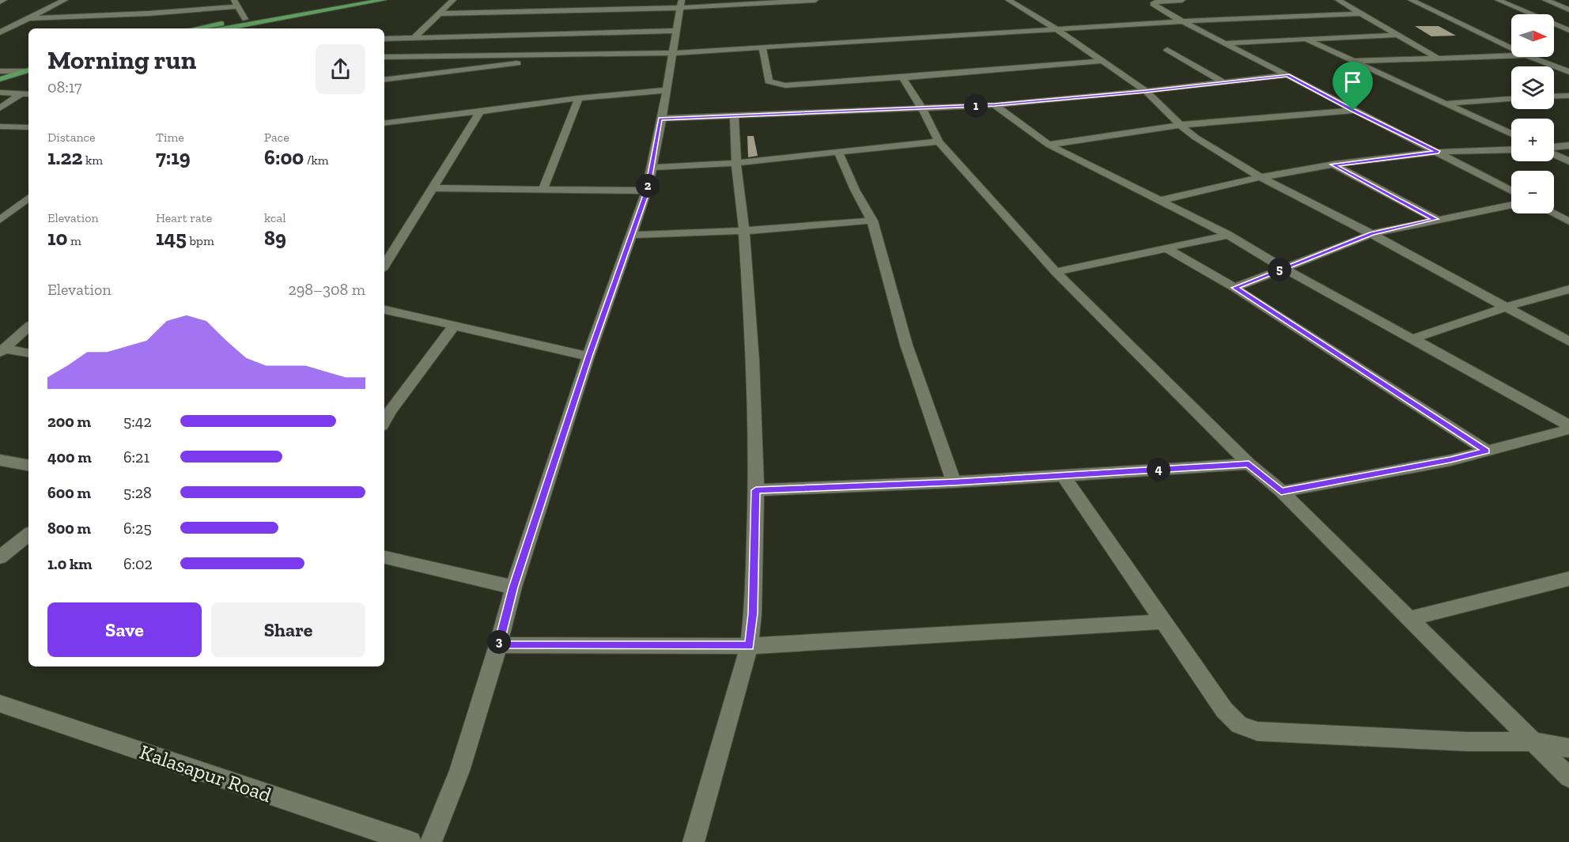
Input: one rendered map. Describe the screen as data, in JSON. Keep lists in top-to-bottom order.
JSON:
{
  "streets": {
    "street": ["Kalasapur Road"]
  },
  "north": "right",
  "page": {
    "map_buttons": ["+", "−"],
    "heading": ["Morning run", "08:17"],
    "pins": [
      "1",
      "2",
      "5",
      "4",
      "3"
    ],
    "stats": [
      ["Distance", "1.22 km"],
      ["Time", "7:19"],
      ["Pace", "6:00 /km"],
      ["Elevation", "10 m"],
      ["Heart rate", "145 bpm"],
      ["kcal", "89"]
    ],
    "chart": ["Elevation", "298–308 m"],
    "list": [
      {
        "name": "200 m",
        "note": "5:42"
      },
      {
        "name": "400 m",
        "note": "6:21"
      },
      {
        "name": "600 m",
        "note": "5:28"
      },
      {
        "name": "800 m",
        "note": "6:25"
      },
      {
        "name": "1.0 km",
        "note": "6:02"
      }
    ],
    "buttons": ["Save", "Share"]
  }
}
